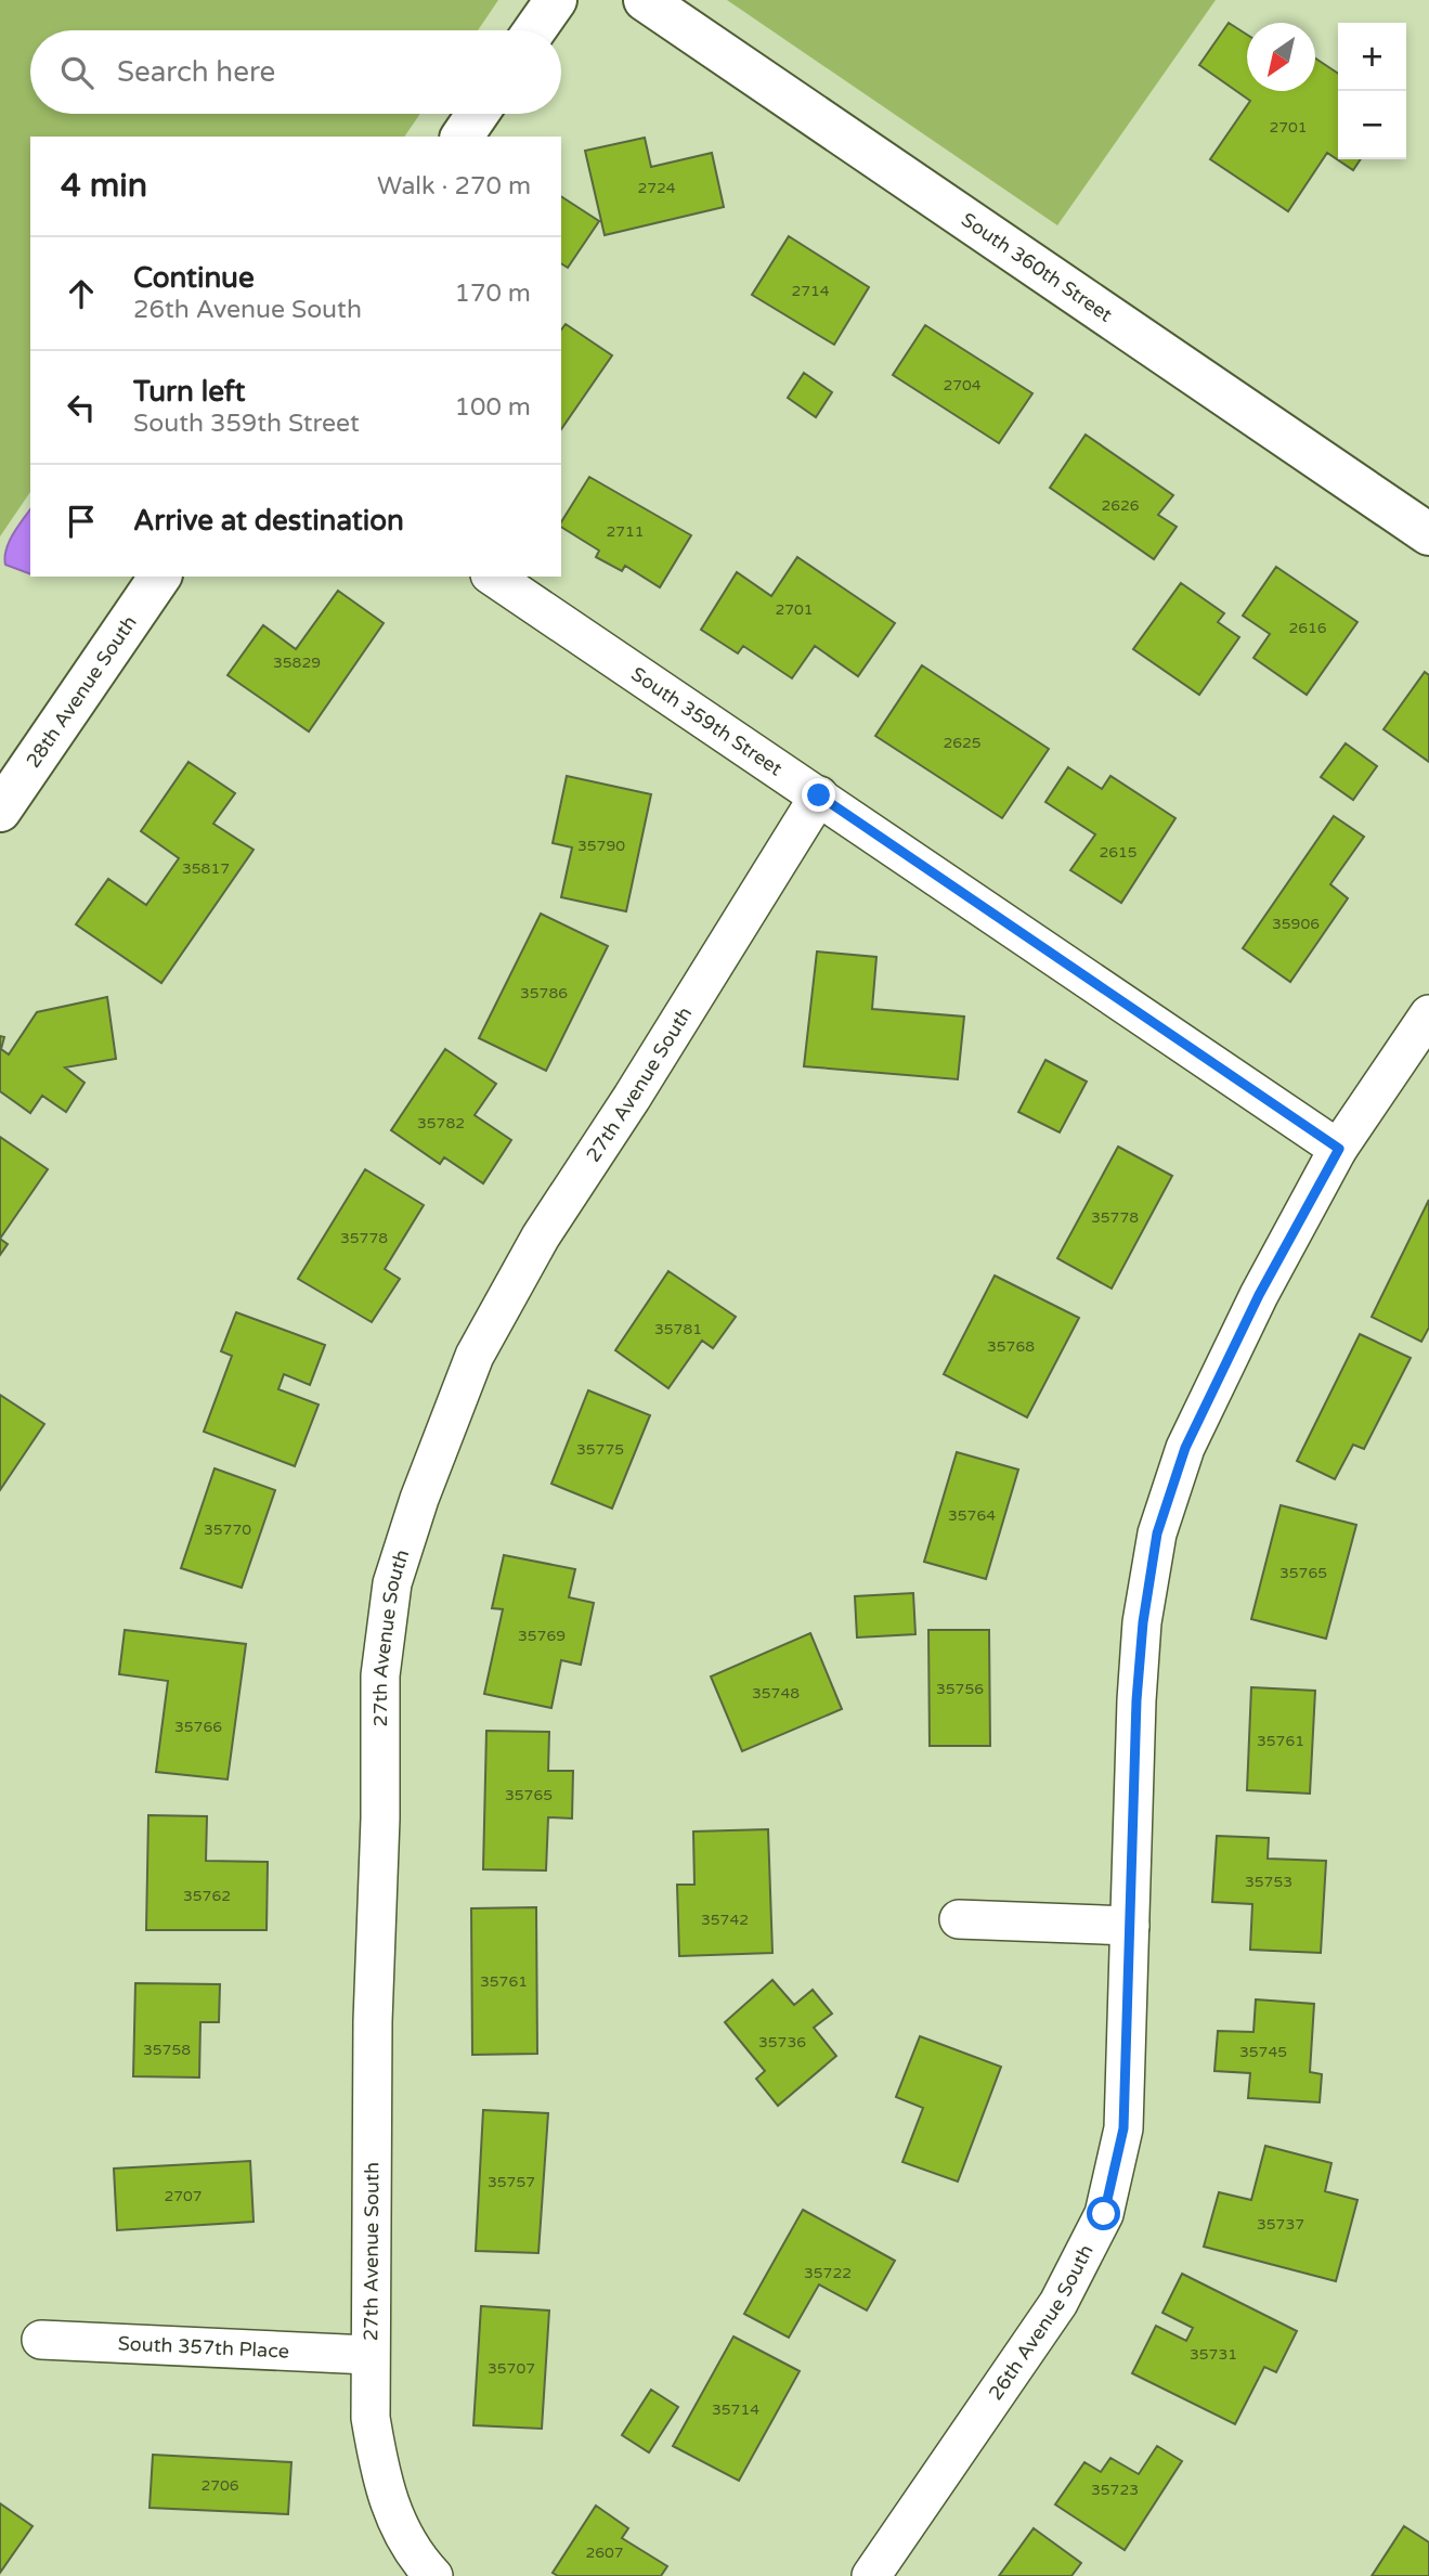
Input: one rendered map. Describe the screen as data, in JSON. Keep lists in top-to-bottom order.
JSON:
{
  "streets": {
    "street": [
      "South 360th Street",
      "28th Avenue South",
      "South 359th Street",
      "27th Avenue South",
      "26th Avenue South",
      "South 357th Place"
    ]
  },
  "crossings": [
    ["South 359th Street", "27th Avenue South"],
    ["South 359th Street", "26th Avenue South"],
    ["27th Avenue South", "South 357th Place"]
  ],
  "house_numbers": [
    "2701",
    "2724",
    "2714",
    "2704",
    "2626",
    "2711",
    "2701",
    "2616",
    "35829",
    "2625",
    "35790",
    "2615",
    "35817",
    "35906",
    "35786",
    "35782",
    "35778",
    "35778",
    "35781",
    "35768",
    "35775",
    "35764",
    "35770",
    "35765",
    "35769",
    "35756",
    "35748",
    "35766",
    "35761",
    "35765",
    "35753",
    "35762",
    "35742",
    "35761",
    "35736",
    "35758",
    "35745",
    "35757",
    "2707",
    "35737",
    "35722",
    "35731",
    "35707",
    "35714",
    "2706",
    "35723",
    "2607"
  ],
  "north": "bottom left",
  "page": {
    "map_buttons": ["+", "−"],
    "search": "Search here",
    "heading": ["4 min", "Walk · 270 m"],
    "list": [
      ["Continue", "26th Avenue South", "170 m"],
      ["Turn left", "South 359th Street", "100 m"],
      "Arrive at destination"
    ]
  }
}
